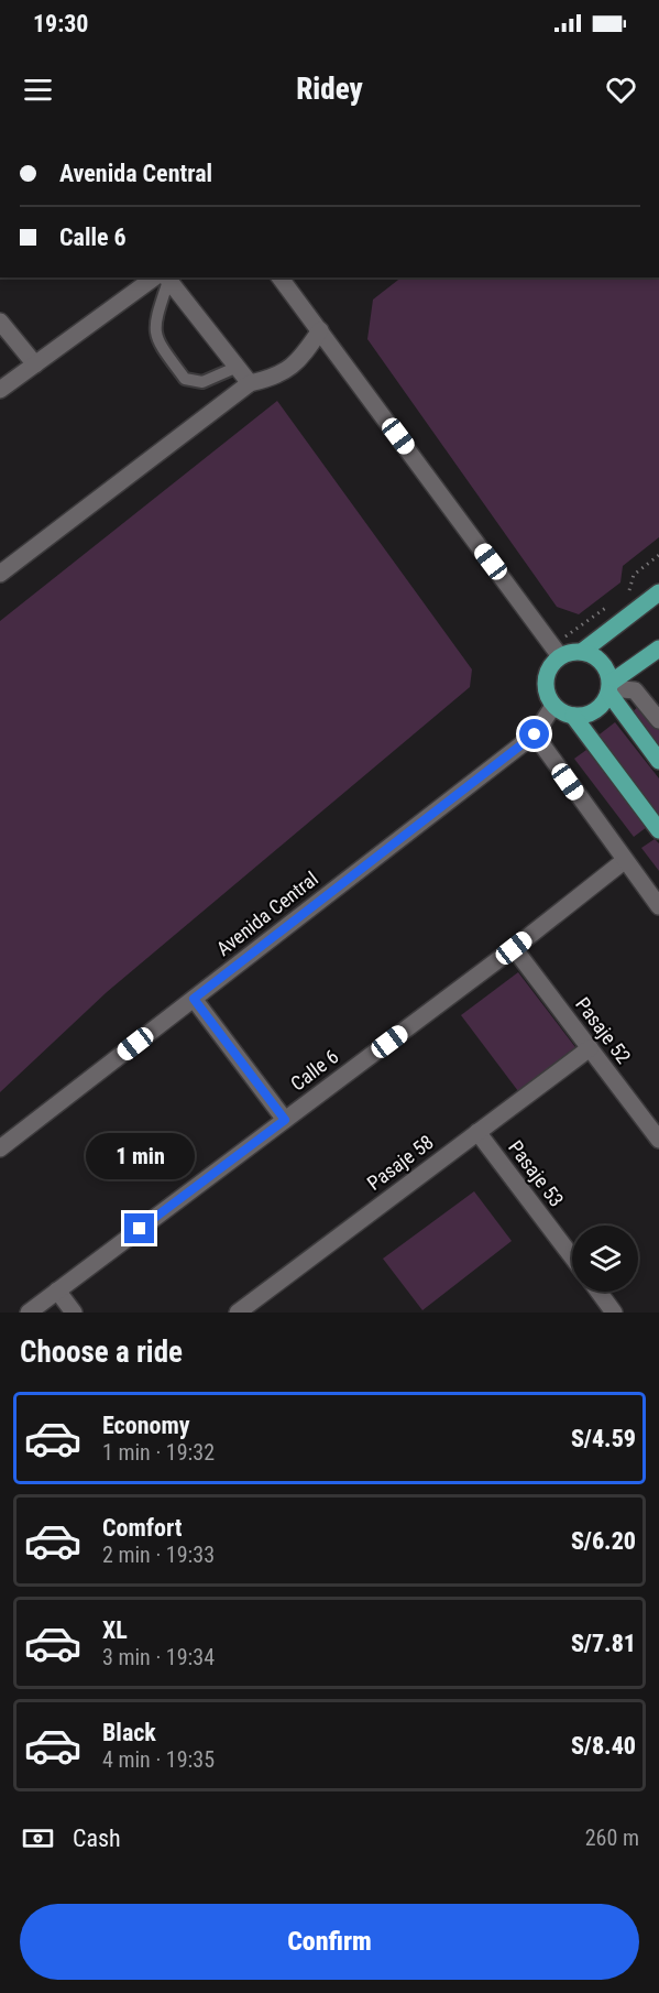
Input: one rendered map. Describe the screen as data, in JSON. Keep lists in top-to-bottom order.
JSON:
{
  "streets": {
    "street": [
      "Avenida Central",
      "Pasaje 52",
      "Calle 6",
      "Pasaje 58",
      "Pasaje 53"
    ]
  },
  "crossings": [
    ["Pasaje 52", "Calle 6"],
    ["Pasaje 52", "Pasaje 58"],
    ["Pasaje 58", "Pasaje 53"]
  ],
  "page": {
    "status": "19:30",
    "header": "Ridey",
    "banner": ["Avenida Central", "Calle 6"],
    "bubble": "1 min",
    "heading": "Choose a ride",
    "list": [
      {
        "name": "Economy",
        "note": "1 min · 19:32",
        "value": "S/4.59"
      },
      {
        "name": "Comfort",
        "note": "2 min · 19:33",
        "value": "S/6.20"
      },
      {
        "name": "XL",
        "note": "3 min · 19:34",
        "value": "S/7.81"
      },
      {
        "name": "Black",
        "note": "4 min · 19:35",
        "value": "S/8.40"
      }
    ],
    "pay": ["Cash", "260 m"],
    "buttons": "Confirm"
  }
}
